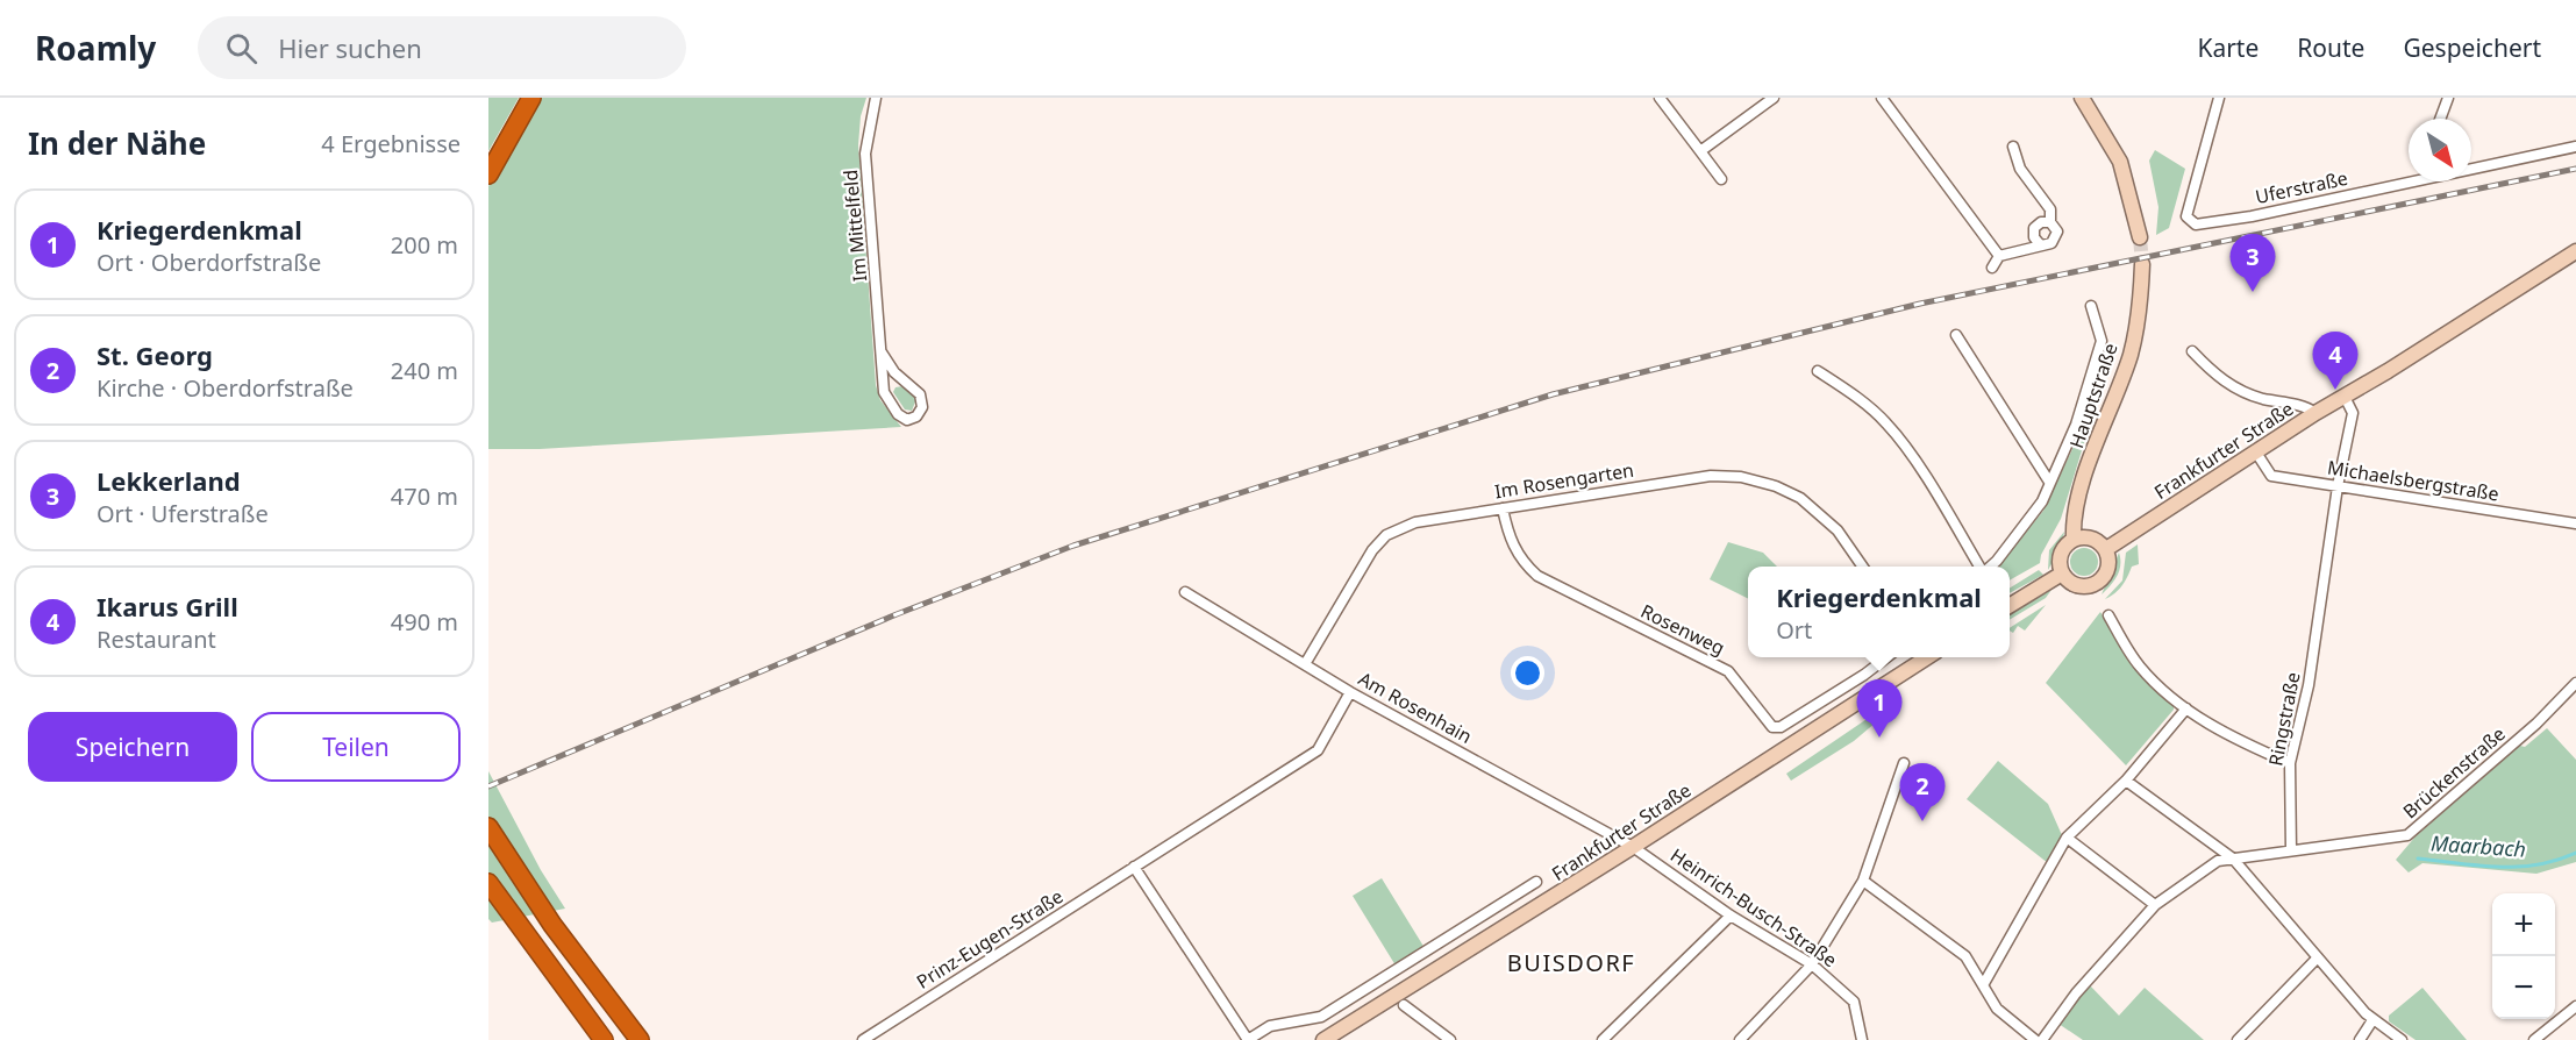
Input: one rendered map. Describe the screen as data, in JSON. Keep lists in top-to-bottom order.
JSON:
{
  "streets": {
    "main road": ["Hauptstraße", "Frankfurter Straße"],
    "street": [
      "Uferstraße",
      "Im Mittelfeld",
      "Im Rosengarten",
      "Michaelsbergstraße",
      "Rosenweg",
      "Am Rosenhain",
      "Ringstraße",
      "Brückenstraße",
      "Heinrich-Busch-Straße",
      "Prinz-Eugen-Straße"
    ]
  },
  "crossings": [
    ["Hauptstraße", "Frankfurter Straße"],
    ["Frankfurter Straße", "Michaelsbergstraße"],
    ["Frankfurter Straße", "Am Rosenhain"],
    ["Frankfurter Straße", "Ringstraße"],
    ["Frankfurter Straße", "Heinrich-Busch-Straße"],
    ["Im Rosengarten", "Rosenweg"],
    ["Im Rosengarten", "Am Rosenhain"],
    ["Michaelsbergstraße", "Ringstraße"],
    ["Am Rosenhain", "Heinrich-Busch-Straße"],
    ["Am Rosenhain", "Prinz-Eugen-Straße"],
    ["Ringstraße", "Brückenstraße"]
  ],
  "districts": ["BUISDORF"],
  "water": ["Maarbach"],
  "north": "bottom right",
  "page": {
    "header": "Roamly",
    "search": "Hier suchen",
    "nav": ["Karte", "Route", "Gespeichert"],
    "heading": ["In der Nähe", "4 Ergebnisse"],
    "list": [
      {
        "mark": "1",
        "name": "Kriegerdenkmal",
        "note": "Ort · Oberdorfstraße",
        "value": "200 m"
      },
      {
        "mark": "2",
        "name": "St. Georg",
        "note": "Kirche · Oberdorfstraße",
        "value": "240 m"
      },
      {
        "mark": "3",
        "name": "Lekkerland",
        "note": "Ort · Uferstraße",
        "value": "470 m"
      },
      {
        "mark": "4",
        "name": "Ikarus Grill",
        "note": "Restaurant",
        "value": "490 m"
      }
    ],
    "pins": [
      "3",
      "4",
      "1",
      "2"
    ],
    "popup": ["Kriegerdenkmal", "Ort"],
    "buttons": ["Speichern", "Teilen"],
    "map_buttons": ["+", "−"]
  }
}
